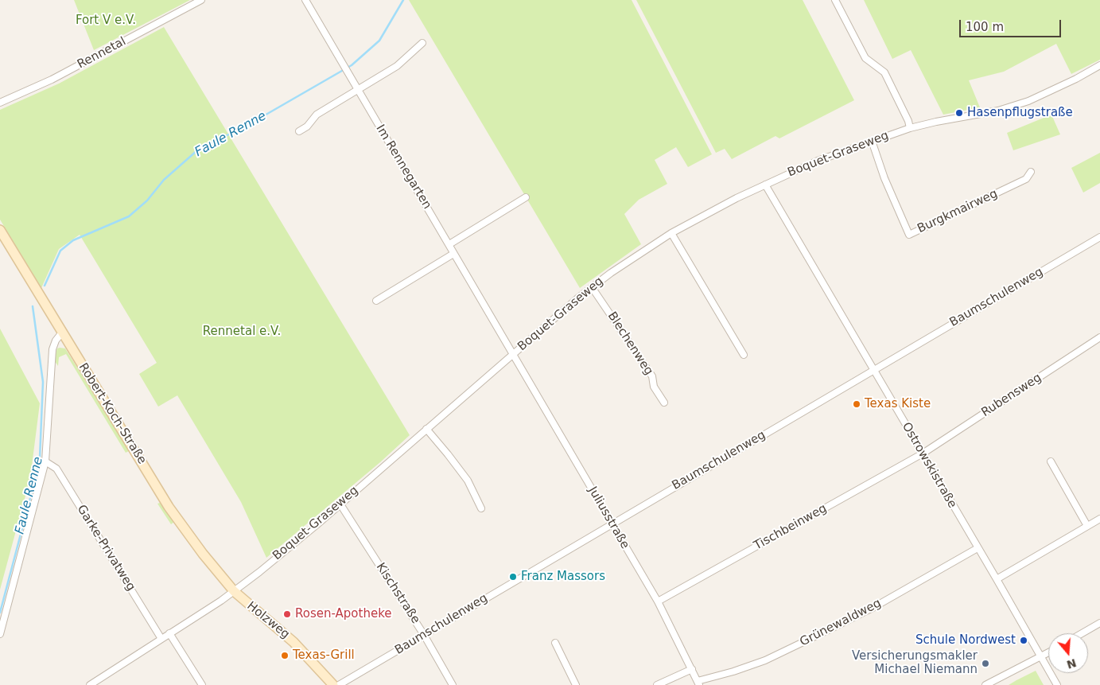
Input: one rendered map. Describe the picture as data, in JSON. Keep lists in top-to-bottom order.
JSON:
{
  "streets": {
    "street": [
      "Rennetal",
      "Boquet-Graseweg",
      "Im Rennegarten",
      "Burgkmairweg",
      "Baumschulenweg",
      "Blechenweg",
      "Rubensweg",
      "Robert-Koch-Straße",
      "Ostrowskistraße",
      "Juliusstraße",
      "Tischbeinweg",
      "Garke-Privatweg",
      "Kischstraße",
      "Holzweg",
      "Grünewaldweg"
    ]
  },
  "crossings": [
    ["Boquet-Graseweg", "Im Rennegarten"],
    ["Boquet-Graseweg", "Burgkmairweg"],
    ["Boquet-Graseweg", "Blechenweg"],
    ["Boquet-Graseweg", "Robert-Koch-Straße"],
    ["Boquet-Graseweg", "Ostrowskistraße"],
    ["Boquet-Graseweg", "Juliusstraße"],
    ["Boquet-Graseweg", "Garke-Privatweg"],
    ["Boquet-Graseweg", "Kischstraße"],
    ["Boquet-Graseweg", "Holzweg"],
    ["Im Rennegarten", "Juliusstraße"],
    ["Baumschulenweg", "Ostrowskistraße"],
    ["Baumschulenweg", "Juliusstraße"],
    ["Baumschulenweg", "Kischstraße"],
    ["Rubensweg", "Ostrowskistraße"],
    ["Rubensweg", "Tischbeinweg"],
    ["Robert-Koch-Straße", "Holzweg"],
    ["Ostrowskistraße", "Tischbeinweg"],
    ["Ostrowskistraße", "Grünewaldweg"],
    ["Juliusstraße", "Tischbeinweg"],
    ["Juliusstraße", "Grünewaldweg"]
  ],
  "water": ["Faule Renne"],
  "parks": ["Fort V e.V.", "Rennetal e.V."],
  "places": [
    "Hasenpflugstraße",
    "Texas Kiste",
    "Franz Massors",
    "Rosen-Apotheke",
    "Schule Nordwest",
    "Texas-Grill",
    "Versicherungsmakler Michael Niemann"
  ],
  "scale_bar": "100 m",
  "north": "bottom"
}
